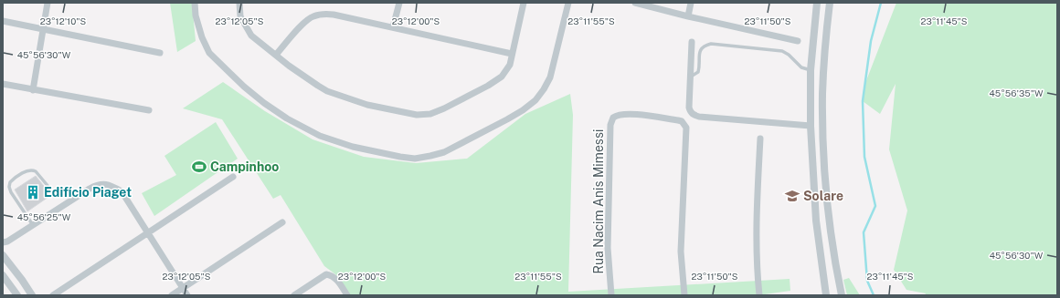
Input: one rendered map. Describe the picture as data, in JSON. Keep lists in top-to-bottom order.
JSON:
{
  "streets": {
    "street": ["Rua Nacim Anis Mimessi"]
  },
  "places": {
    "sports": ["Campinhoo"],
    "building": ["Edifício Piaget"],
    "school or university": ["Solare"]
  },
  "coordinates": [
    "23°12'10\"S",
    "23°12'05\"S",
    "23°12'00\"S",
    "23°11'55\"S",
    "23°11'50\"S",
    "23°11'45\"S",
    "45°56'30\"W",
    "45°56'35\"W",
    "45°56'25\"W"
  ]
}
